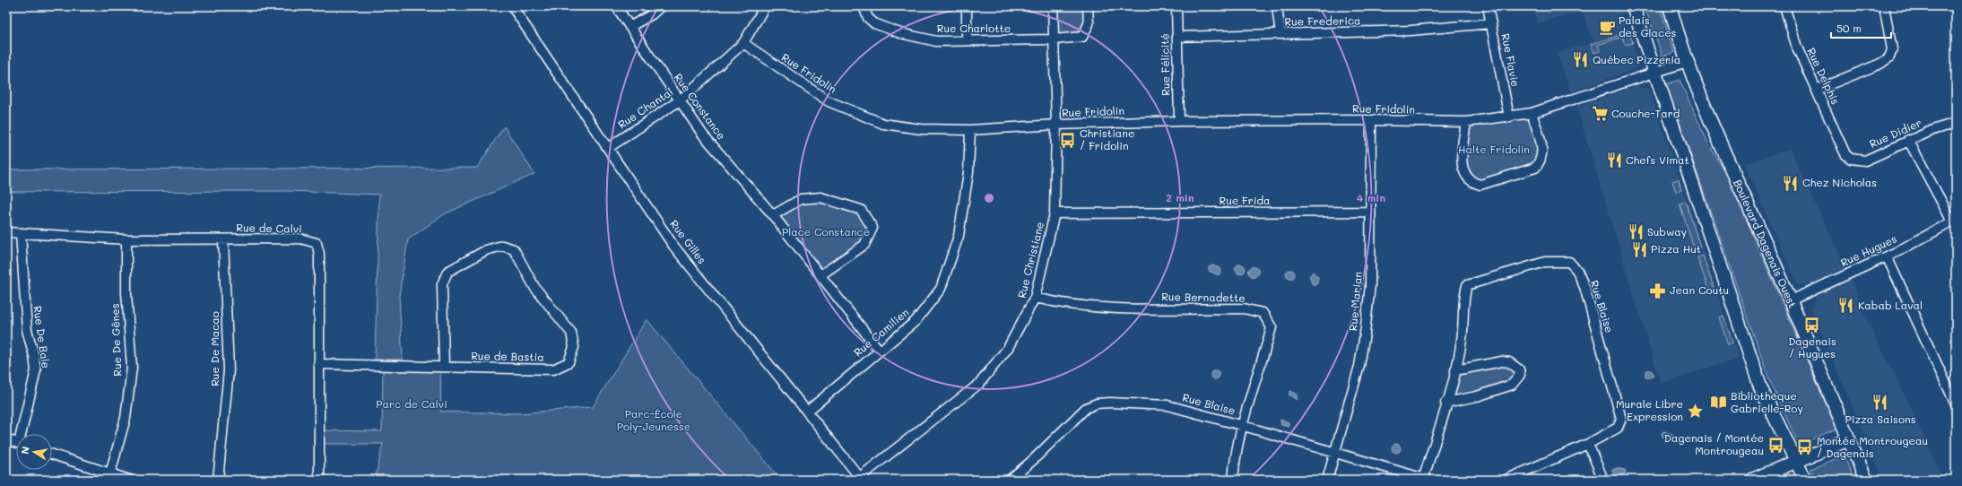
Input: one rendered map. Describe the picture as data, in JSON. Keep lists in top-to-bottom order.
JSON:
{
  "streets": {
    "main road": ["Boulevard Dagenais Ouest"],
    "street": [
      "Rue Frederica",
      "Rue Charlotte",
      "Rue Flavie",
      "Rue Félicité",
      "Rue Fridolin",
      "Rue Delphis",
      "Rue Constance",
      "Rue Chantal",
      "Rue Didier",
      "Rue Frida",
      "Rue de Calvi",
      "Rue Gilles",
      "Rue Hugues",
      "Rue Christiane",
      "Rue Bernadette",
      "Rue Marian",
      "Rue Blaise",
      "Rue Camilien",
      "Rue De Bale",
      "Rue De Gênes",
      "Rue De Macao",
      "Rue de Bastia"
    ]
  },
  "crossings": [
    ["Rue Frederica", "Rue Flavie"],
    ["Rue Frederica", "Rue Félicité"],
    ["Rue Charlotte", "Rue Christiane"],
    ["Rue Flavie", "Rue Fridolin"],
    ["Rue Félicité", "Rue Fridolin"],
    ["Rue Fridolin", "Rue Chantal"],
    ["Rue Fridolin", "Boulevard Dagenais Ouest"],
    ["Rue Fridolin", "Rue Christiane"],
    ["Rue Fridolin", "Rue Marian"],
    ["Rue Fridolin", "Rue Camilien"],
    ["Rue Delphis", "Rue Didier"],
    ["Rue Constance", "Rue Chantal"],
    ["Rue Constance", "Rue Camilien"],
    ["Rue Chantal", "Rue Gilles"],
    ["Rue Frida", "Rue Christiane"],
    ["Rue Frida", "Rue Marian"],
    ["Rue de Calvi", "Rue De Bale"],
    ["Rue de Calvi", "Rue De Gênes"],
    ["Rue de Calvi", "Rue De Macao"],
    ["Rue de Calvi", "Rue de Bastia"],
    ["Rue Gilles", "Rue Christiane"],
    ["Rue Gilles", "Rue Camilien"],
    ["Boulevard Dagenais Ouest", "Rue Hugues"],
    ["Rue Christiane", "Rue Bernadette"],
    ["Rue Bernadette", "Rue Blaise"],
    ["Rue Marian", "Rue Blaise"]
  ],
  "parks": [
    "Halte Fridolin",
    "Place Constance",
    "Parc de Calvi",
    "Parc-École Poly-Jeunesse"
  ],
  "places": {
    "cafe": ["Palais des Glaces"],
    "restaurant": [
      "Québec Pizzeria",
      "Chefs Vimat",
      "Chez Nicholas",
      "Subway",
      "Pizza Hut",
      "Kabab Laval",
      "Pizza Saisons"
    ],
    "supermarket": ["Couche-Tard"],
    "bus stop": [
      "Christiane / Fridolin",
      "Dagenais / Hugues",
      "Dagenais / Montée Montrougeau",
      "Montée Montrougeau / Dagenais"
    ],
    "pharmacy": ["Jean Coutu"],
    "library": ["Bibliothèque Gabrielle-Roy"],
    "place": ["Murale Libre Expression"]
  },
  "scale_bar": "50 m",
  "north": "left",
  "rings": ["2 min", "4 min"]
}
